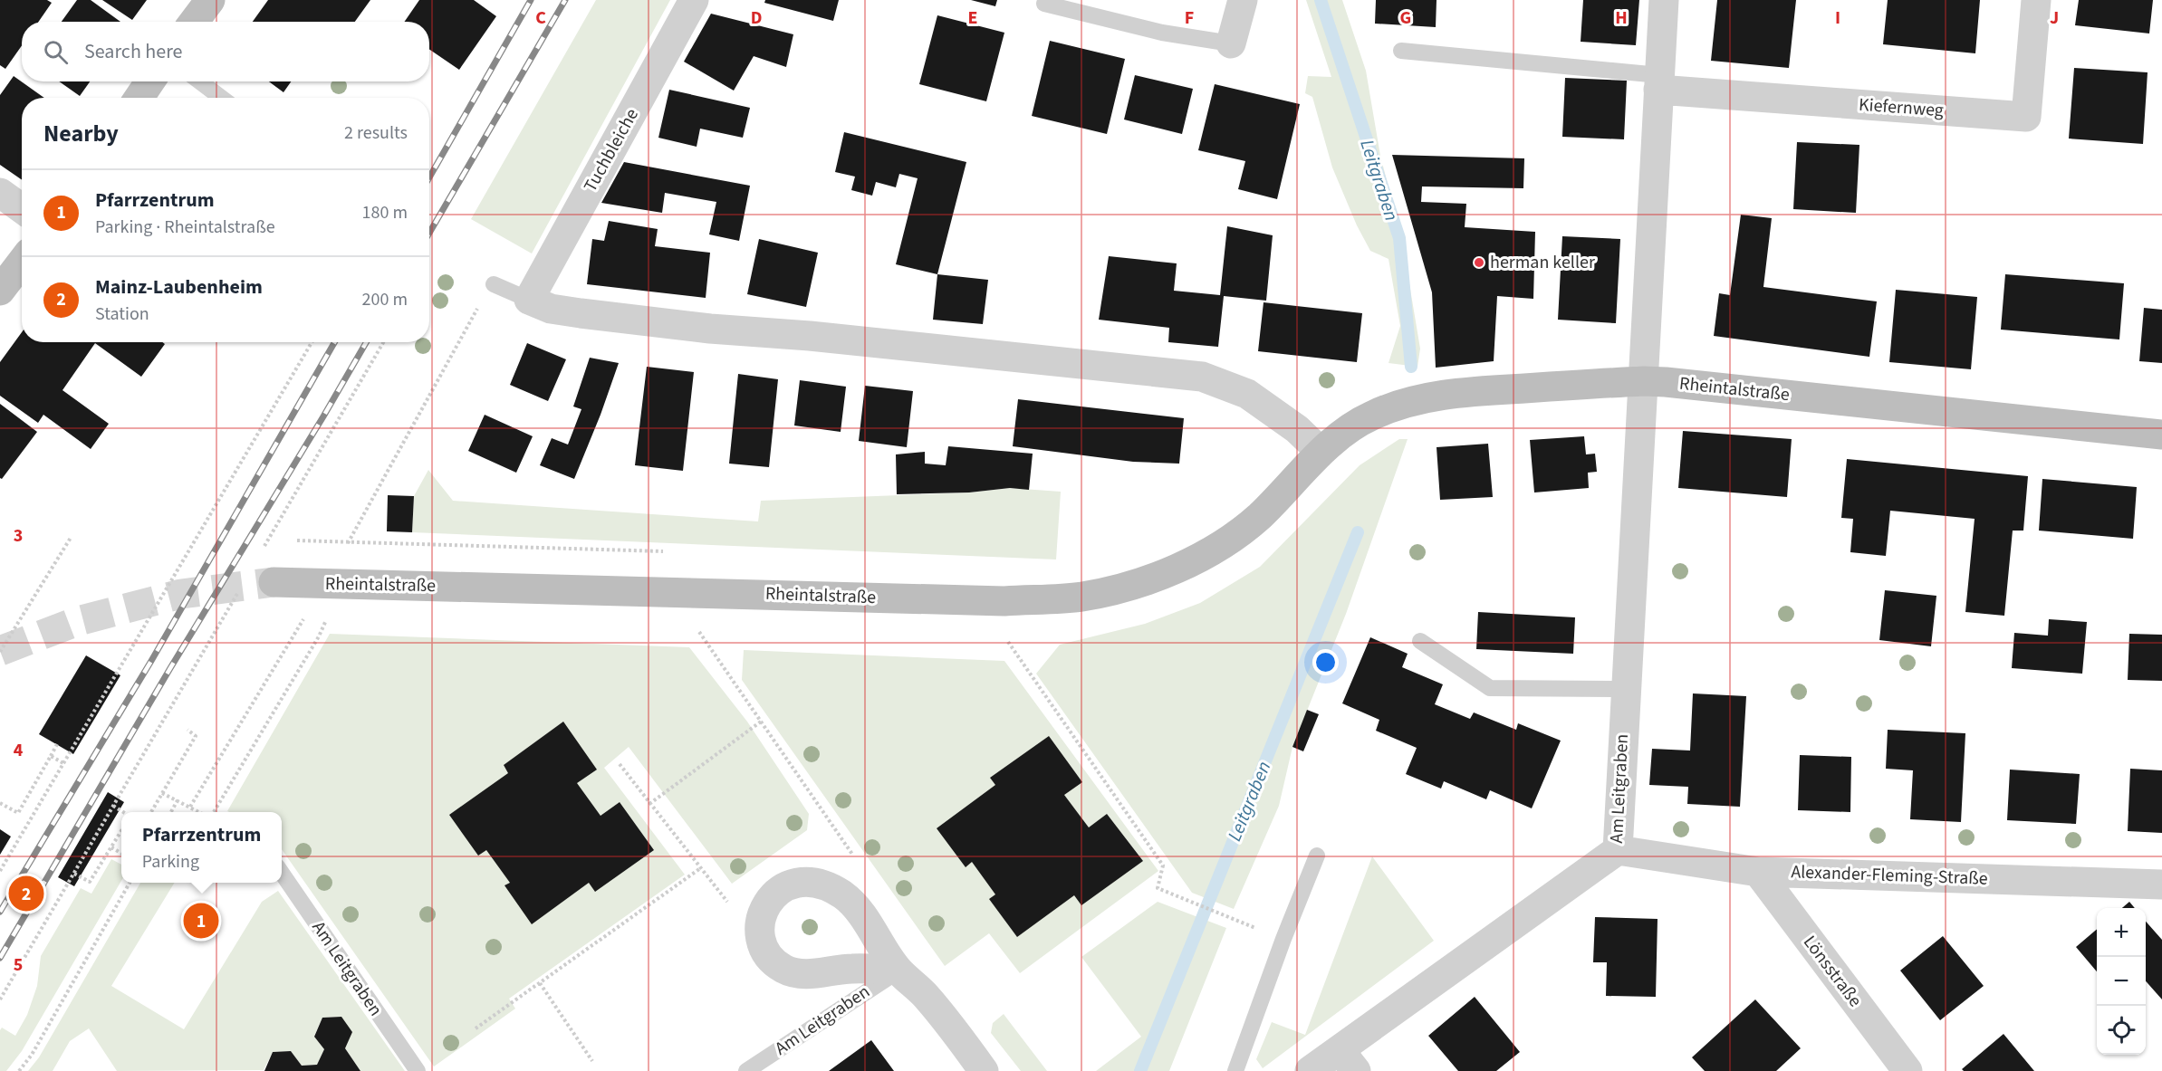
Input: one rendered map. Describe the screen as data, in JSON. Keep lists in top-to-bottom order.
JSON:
{
  "streets": {
    "street": [
      "Kiefernweg",
      "Tuchbleiche",
      "Rheintalstraße",
      "Am Leitgraben",
      "Alexander-Fleming-Straße",
      "Lönsstraße"
    ]
  },
  "crossings": [
    ["Rheintalstraße", "Am Leitgraben"],
    ["Am Leitgraben", "Alexander-Fleming-Straße"],
    ["Alexander-Fleming-Straße", "Lönsstraße"]
  ],
  "water": ["Leitgraben"],
  "places": ["herman keller"],
  "page": {
    "search": "Search here",
    "heading": ["Nearby", "2 results"],
    "list": [
      {
        "mark": "1",
        "name": "Pfarrzentrum",
        "note": "Parking · Rheintalstraße",
        "value": "180 m"
      },
      {
        "mark": "2",
        "name": "Mainz-Laubenheim",
        "note": "Station",
        "value": "200 m"
      }
    ],
    "popup": ["Pfarrzentrum", "Parking"],
    "pins": ["2", "1"],
    "map_buttons": ["+", "−"]
  },
  "grid": {
    "columns": [
      "C",
      "D",
      "E",
      "F",
      "G",
      "H",
      "I",
      "J"
    ],
    "rows": ["3", "4", "5"]
  }
}
